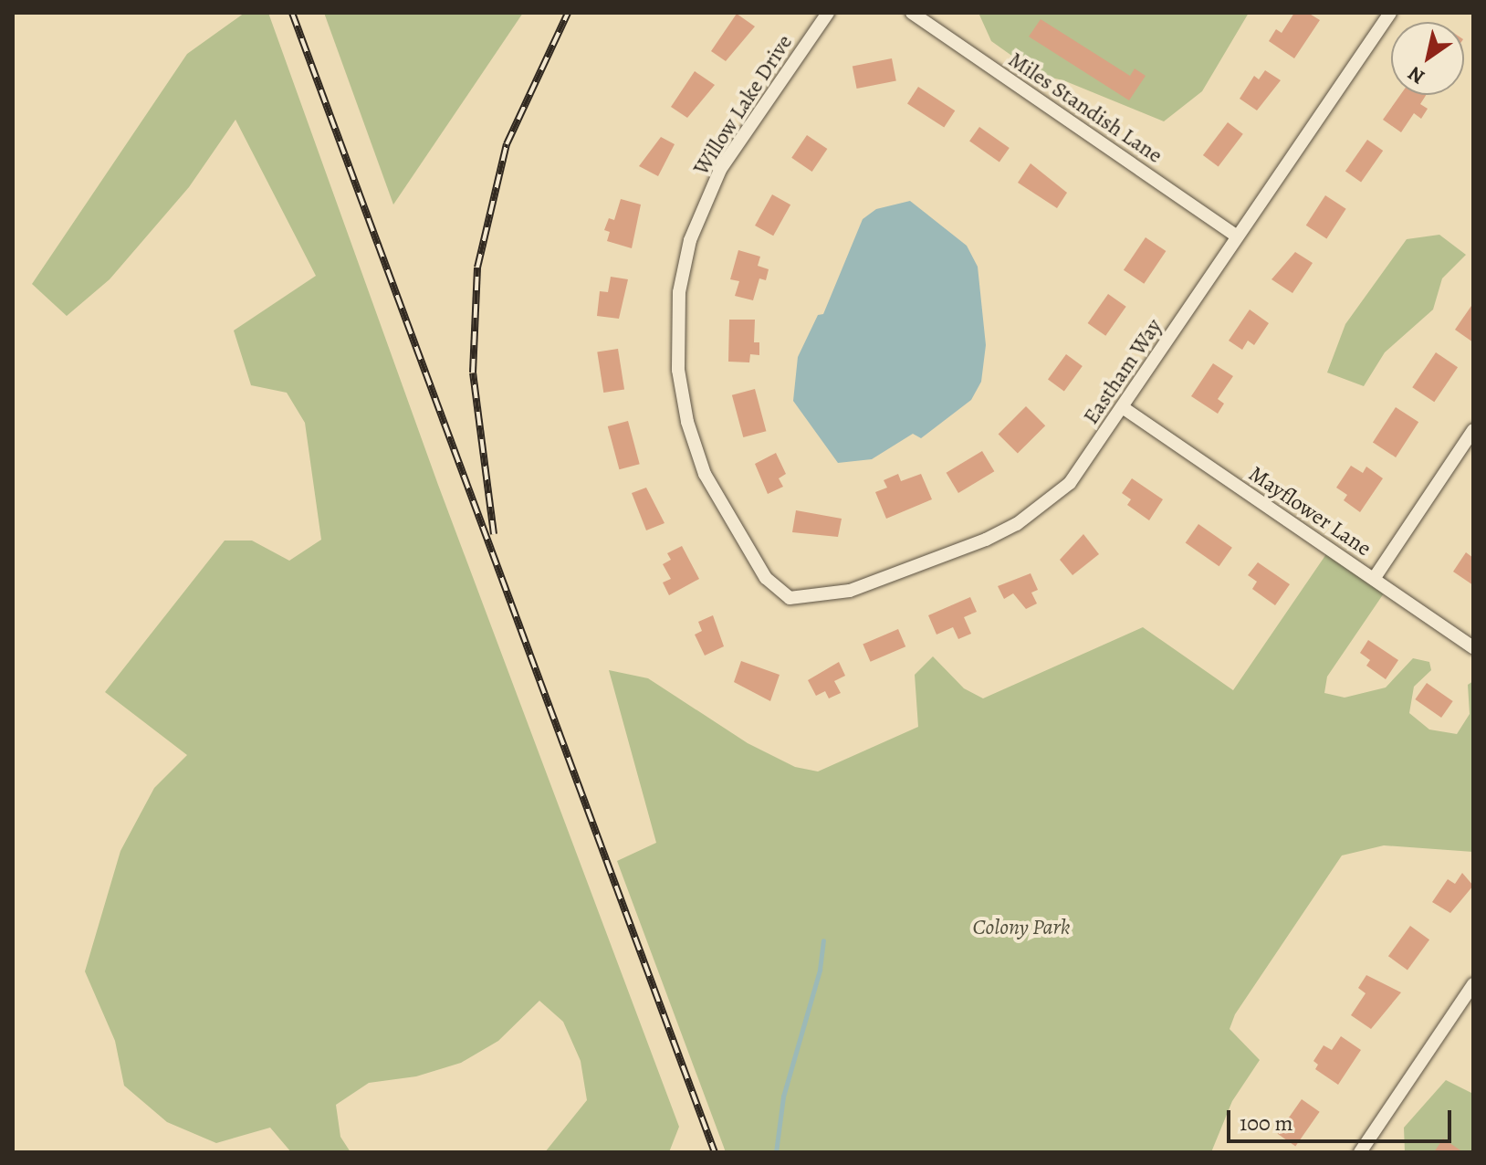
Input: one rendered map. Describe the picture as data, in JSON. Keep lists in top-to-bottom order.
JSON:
{
  "streets": {
    "street": [
      "Willow Lake Drive",
      "Miles Standish Lane",
      "Eastham Way",
      "Mayflower Lane"
    ]
  },
  "crossings": [
    ["Willow Lake Drive", "Eastham Way"],
    ["Miles Standish Lane", "Eastham Way"],
    ["Eastham Way", "Mayflower Lane"]
  ],
  "parks": ["Colony Park"],
  "scale_bar": "100 m",
  "north": "bottom left"
}
